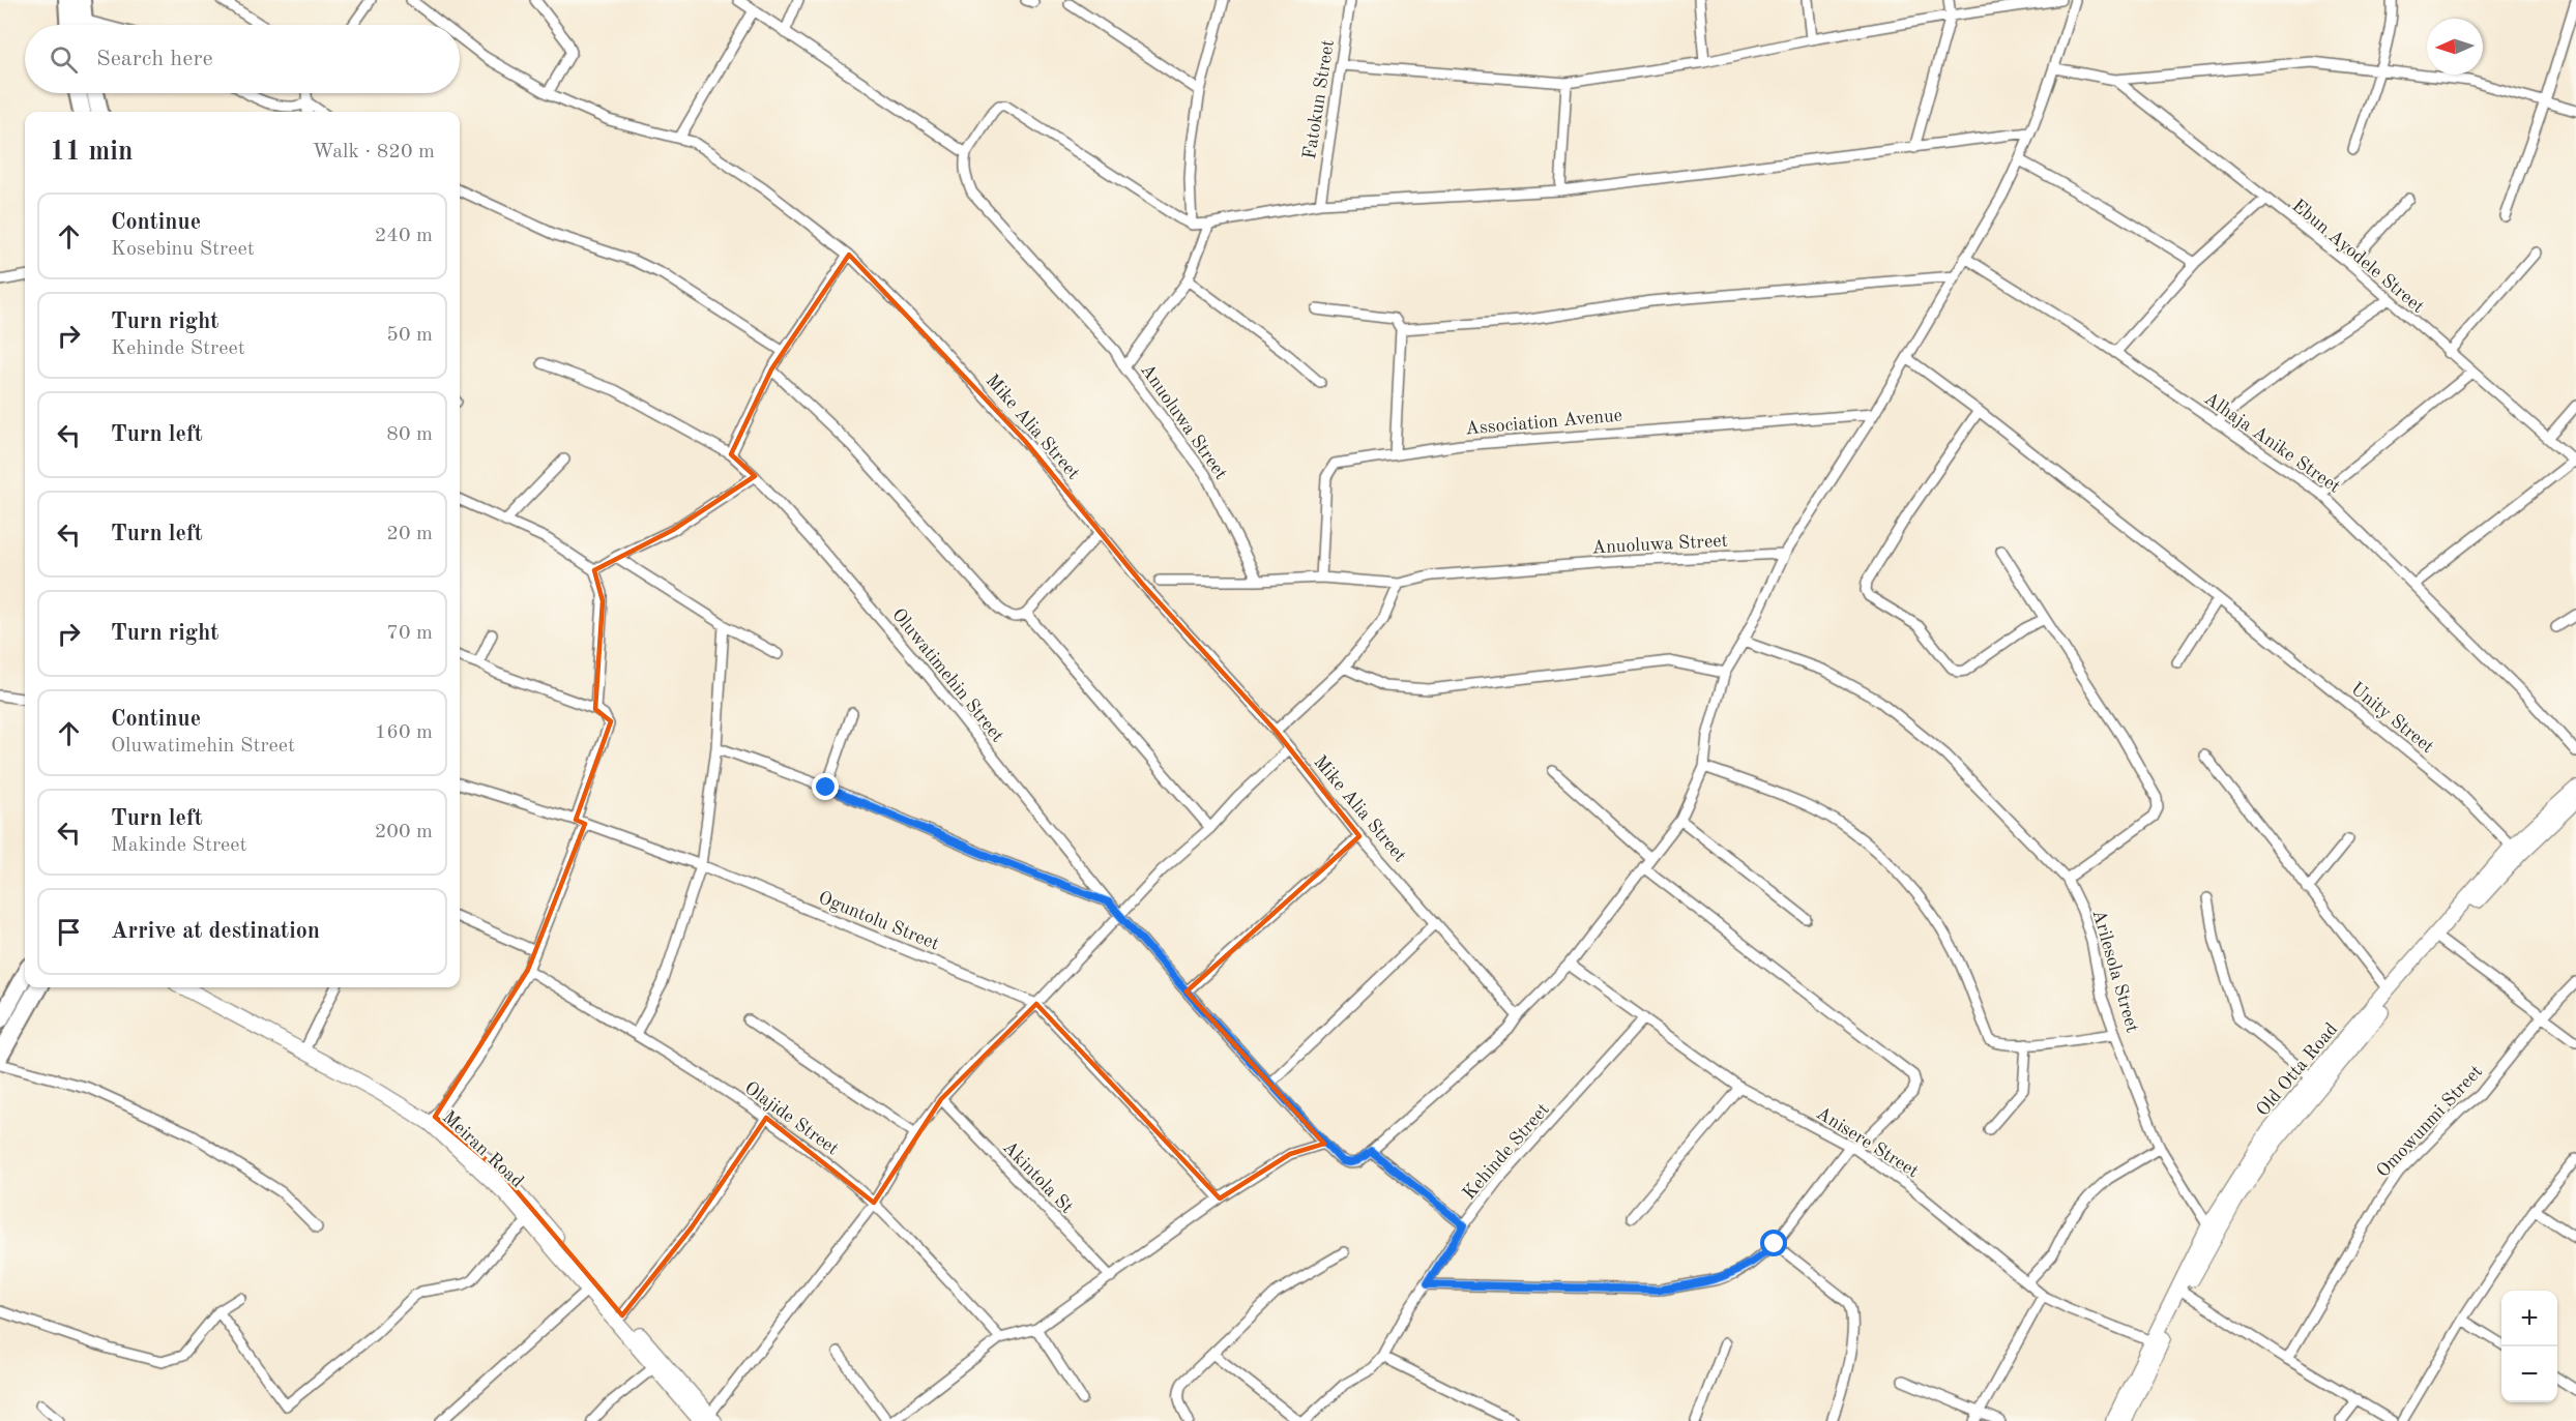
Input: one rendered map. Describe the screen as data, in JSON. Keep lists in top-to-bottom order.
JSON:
{
  "streets": {
    "street": [
      "Fatokun Street",
      "Ebun Ayodele Street",
      "Anuoluwa Street",
      "Association Avenue",
      "Mike Alia Street",
      "Alhaja Anike Street",
      "Oluwatimehin Street",
      "Unity Street",
      "Oguntolu Street",
      "Arilesola Street",
      "Old Otta Road",
      "Olajide Street",
      "Omowunmi Street",
      "Anisere Street",
      "Meiran Road",
      "Kehinde Street",
      "Akintola St"
    ]
  },
  "crossings": [
    ["Anuoluwa Street", "Association Avenue"],
    ["Unity Street", "Old Otta Road"],
    ["Arilesola Street", "Old Otta Road"],
    ["Old Otta Road", "Anisere Street"],
    ["Anisere Street", "Kehinde Street"]
  ],
  "north": "left",
  "page": {
    "search": "Search here",
    "heading": ["11 min", "Walk · 820 m"],
    "list": [
      ["Continue", "Kosebinu Street", "240 m"],
      ["Turn right", "Kehinde Street", "50 m"],
      ["Turn left", "80 m"],
      ["Turn left", "20 m"],
      ["Turn right", "70 m"],
      ["Continue", "Oluwatimehin Street", "160 m"],
      ["Turn left", "Makinde Street", "200 m"],
      "Arrive at destination"
    ],
    "map_buttons": ["+", "−"]
  }
}
